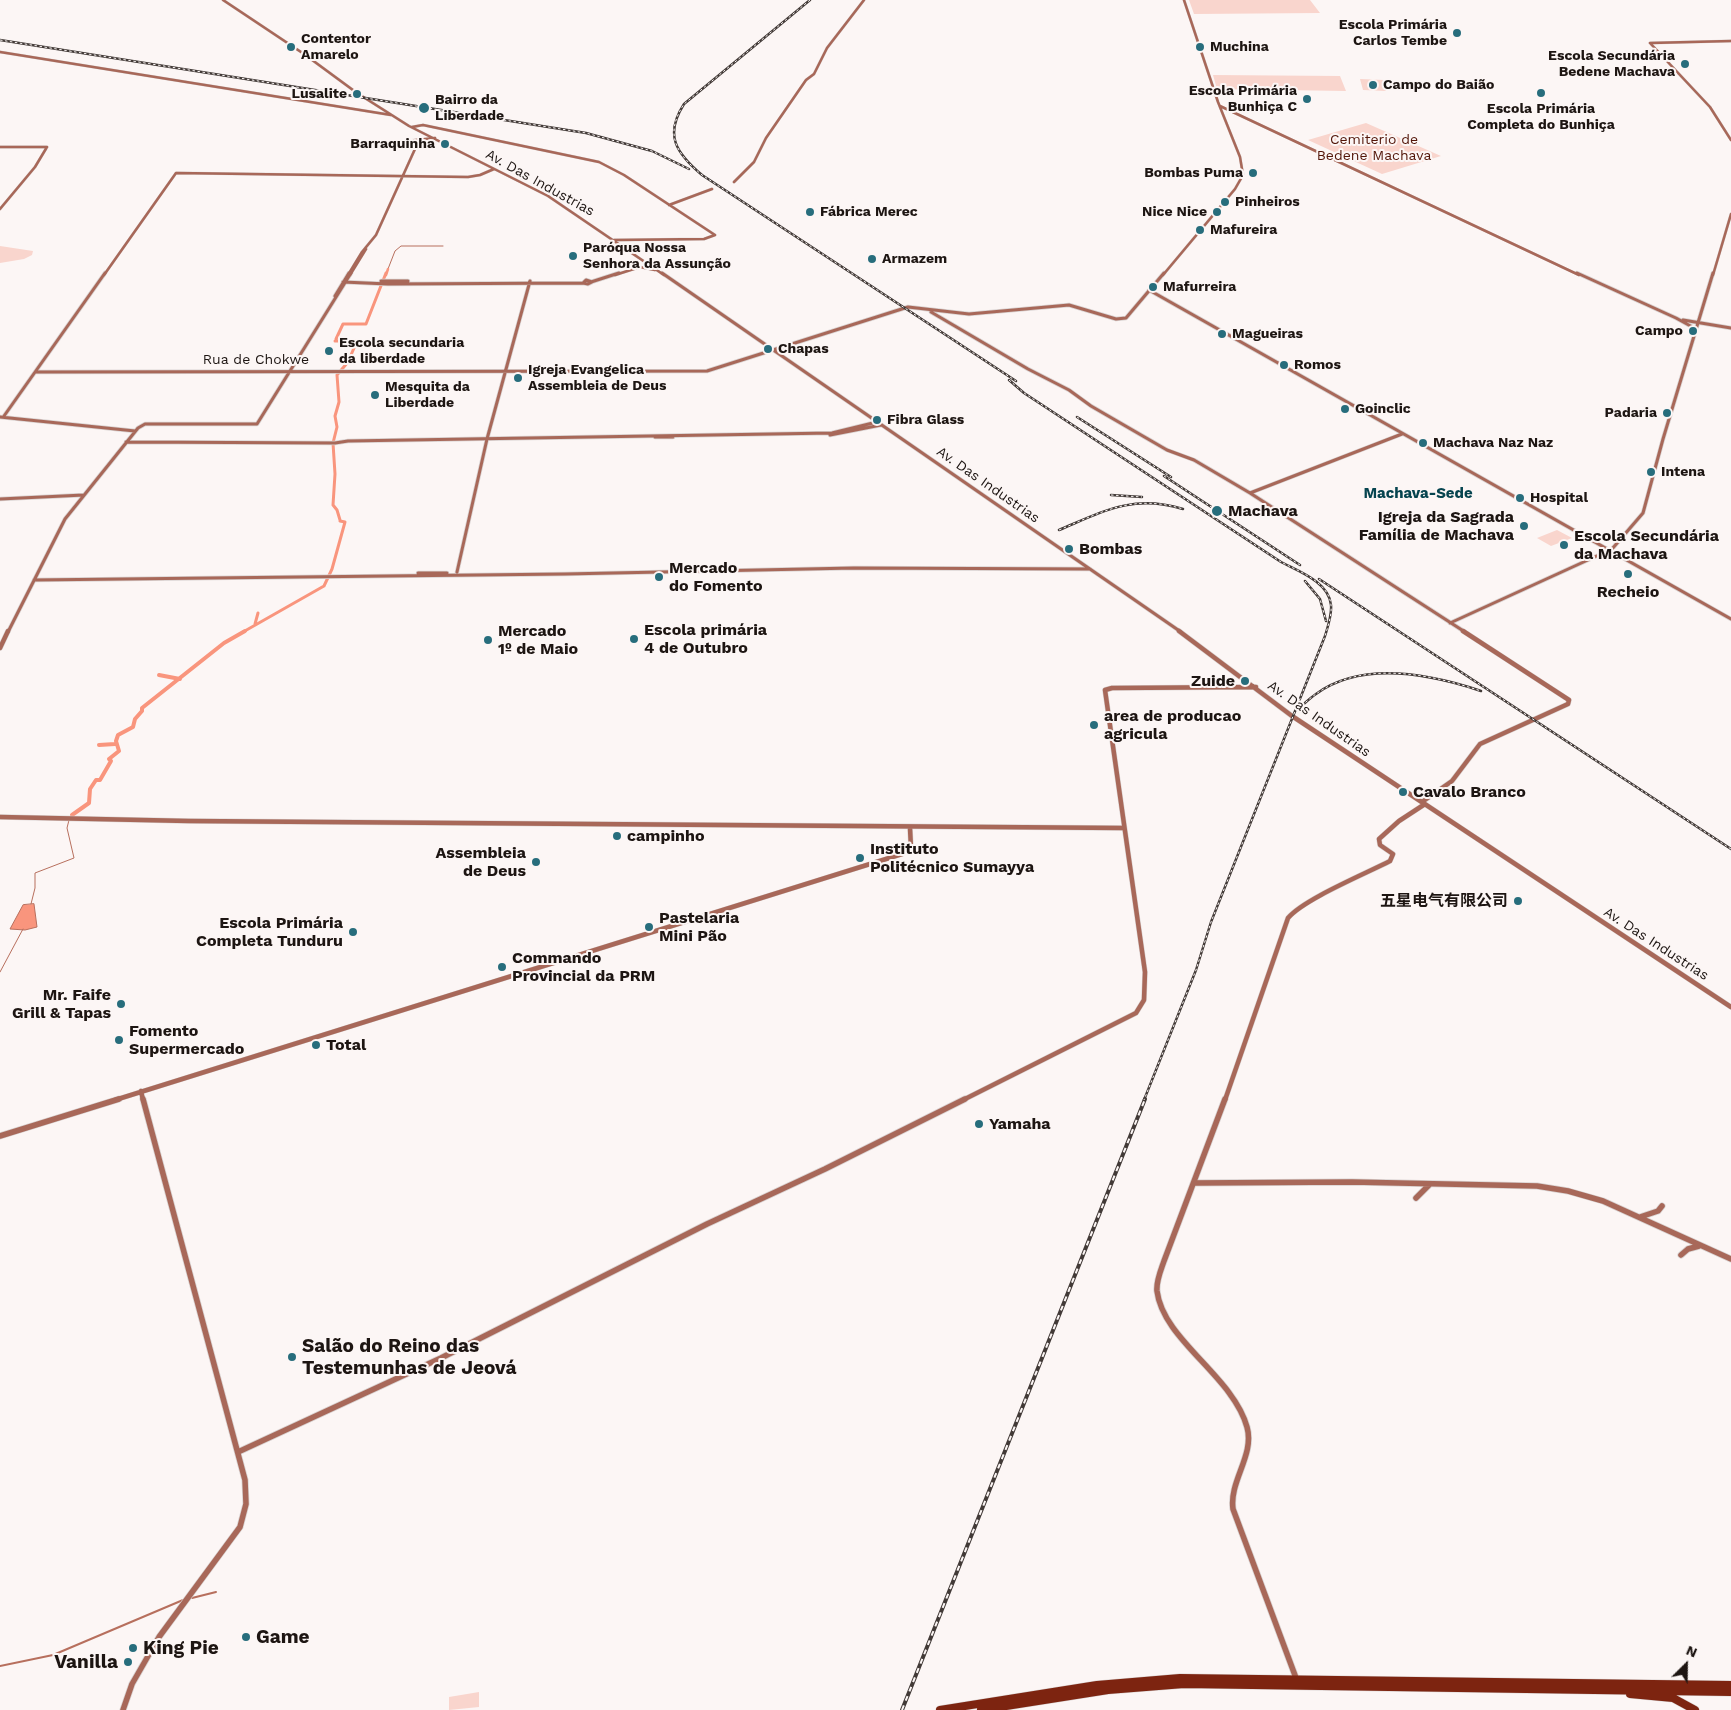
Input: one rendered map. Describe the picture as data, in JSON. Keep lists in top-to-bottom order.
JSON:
{
  "streets": {
    "street": ["Av. Das Industrias", "Rua de Chokwe"]
  },
  "crossings": [
    ["Av. Das Industrias", "Rua de Chokwe"]
  ],
  "districts": ["Machava-Sede"],
  "parks": ["Cemiterio de Bedene Machava"],
  "places": [
    "Escola Primária Carlos Tembe",
    "Contentor Amarelo",
    "Muchina",
    "Escola Secundária Bedene Machava",
    "Campo do Baião",
    "Escola Primária Completa do Bunhiça",
    "Lusalite",
    "Escola Primária Bunhiça C",
    "Bairro da Liberdade",
    "Barraquinha",
    "Bombas Puma",
    "Pinheiros",
    "Fábrica Merec",
    "Nice Nice",
    "Mafureira",
    "Paróqua Nossa Senhora da Assunção",
    "Armazem",
    "Mafurreira",
    "Campo",
    "Magueiras",
    "Chapas",
    "Escola secundaria da liberdade",
    "Romos",
    "Igreja Evangelica Assembleia de Deus",
    "Mesquita da Liberdade",
    "Goinclic",
    "Padaria",
    "Fibra Glass",
    "Machava Naz Naz",
    "Intena",
    "Hospital",
    "Machava",
    "Igreja da Sagrada Família de Machava",
    "Escola Secundária da Machava",
    "Bombas",
    "Recheio",
    "Mercado do Fomento",
    "Escola primária 4 de Outubro",
    "Mercado 1º de Maio",
    "Zuide",
    "area de producao agricula",
    "Cavalo Branco",
    "campinho",
    "Instituto Politécnico Sumayya",
    "Assembleia de Deus",
    "五星电气有限公司",
    "Pastelaria Mini Pão",
    "Escola Primária Completa Tunduru",
    "Commando Provincial da PRM",
    "Mr. Faife Grill & Tapas",
    "Fomento Supermercado",
    "Total",
    "Yamaha",
    "Salão do Reino das Testemunhas de Jeová",
    "Game",
    "King Pie",
    "Vanilla"
  ],
  "north": "top right"
}
